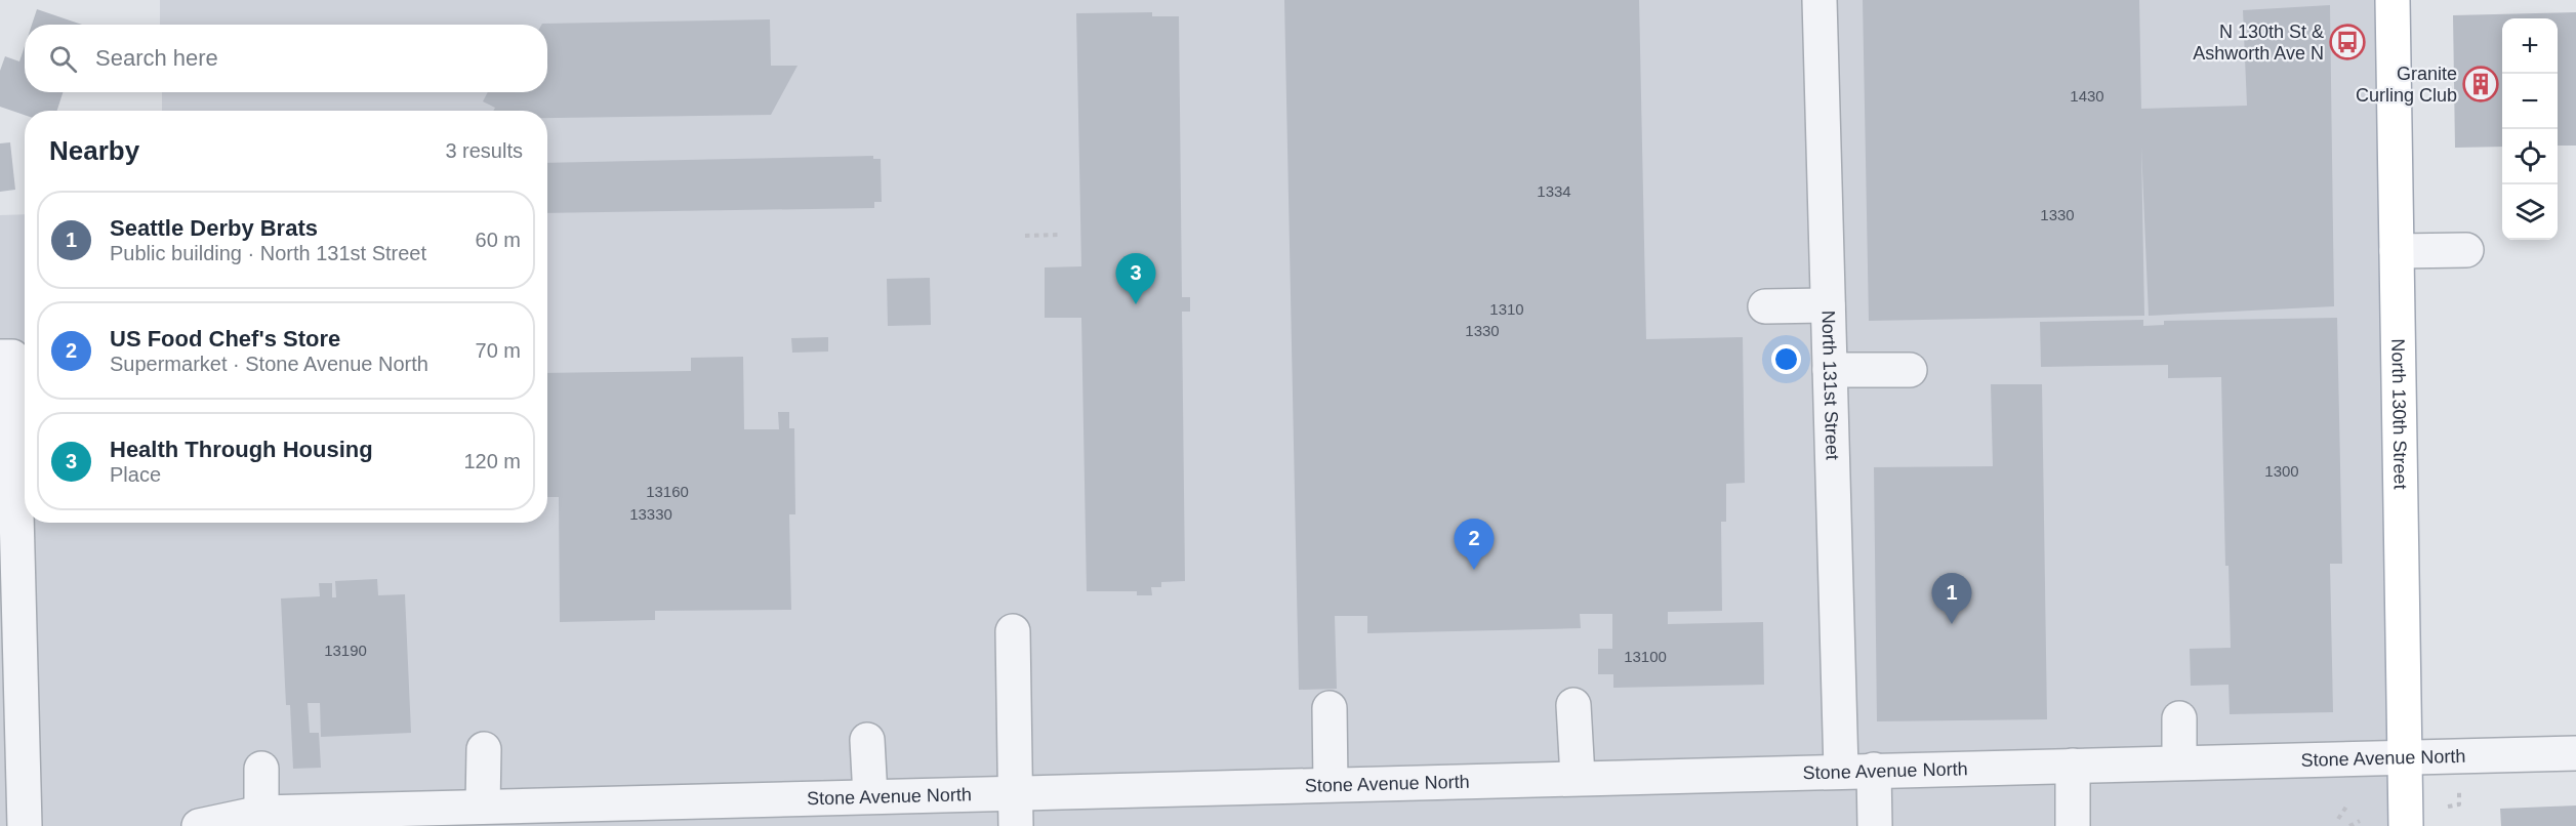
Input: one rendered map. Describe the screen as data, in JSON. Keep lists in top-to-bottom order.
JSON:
{
  "streets": {
    "main road": ["North 130th Street"],
    "street": ["North 131st Street", "Stone Avenue North"]
  },
  "crossings": [
    ["North 131st Street", "Stone Avenue North"],
    ["North 130th Street", "Stone Avenue North"]
  ],
  "places": {
    "bus stop": ["N 130th St & Ashworth Ave N"],
    "building": ["Granite Curling Club"]
  },
  "house_numbers": [
    "1430",
    "1334",
    "1330",
    "1310",
    "1330",
    "1300",
    "13160",
    "13330",
    "13190",
    "13100"
  ],
  "page": {
    "map_buttons": ["+", "−"],
    "search": "Search here",
    "heading": ["Nearby", "3 results"],
    "list": [
      {
        "mark": "1",
        "name": "Seattle Derby Brats",
        "note": "Public building · North 131st Street",
        "value": "60 m"
      },
      {
        "mark": "2",
        "name": "US Food Chef's Store",
        "note": "Supermarket · Stone Avenue North",
        "value": "70 m"
      },
      {
        "mark": "3",
        "name": "Health Through Housing",
        "note": "Place",
        "value": "120 m"
      }
    ],
    "pins": ["3", "2", "1"]
  }
}
